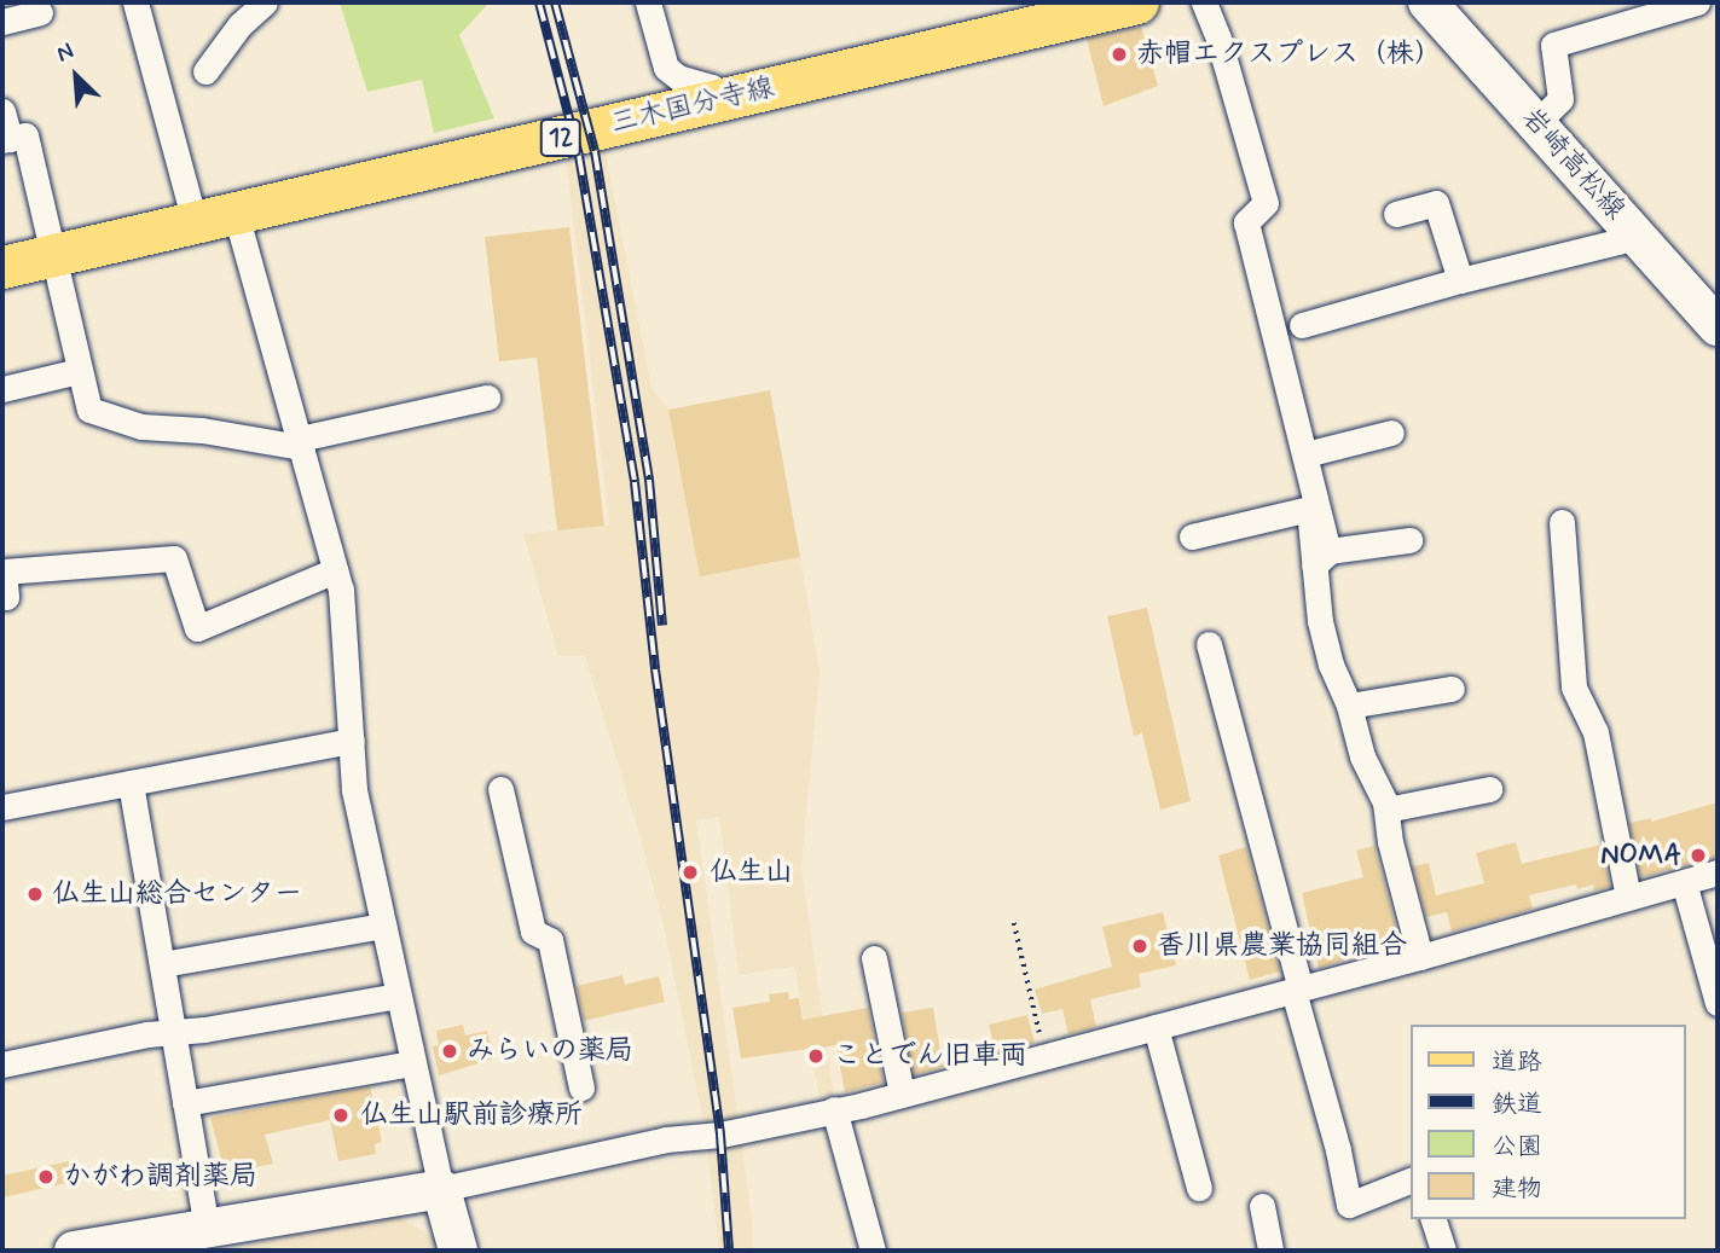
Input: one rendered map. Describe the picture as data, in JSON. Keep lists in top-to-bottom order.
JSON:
{
  "streets": {
    "main road": ["三木国分寺線", "12"],
    "street": ["岩崎高松線"]
  },
  "places": [
    "赤帽エクスプレス（株）",
    "NOMA",
    "仏生山",
    "仏生山総合センター",
    "香川県農業協同組合",
    "みらいの薬局",
    "ことでん旧車両",
    "仏生山駅前診療所",
    "かがわ調剤薬局"
  ],
  "legend": [
    "道路",
    "鉄道",
    "公園",
    "建物"
  ],
  "north": "top left"
}
